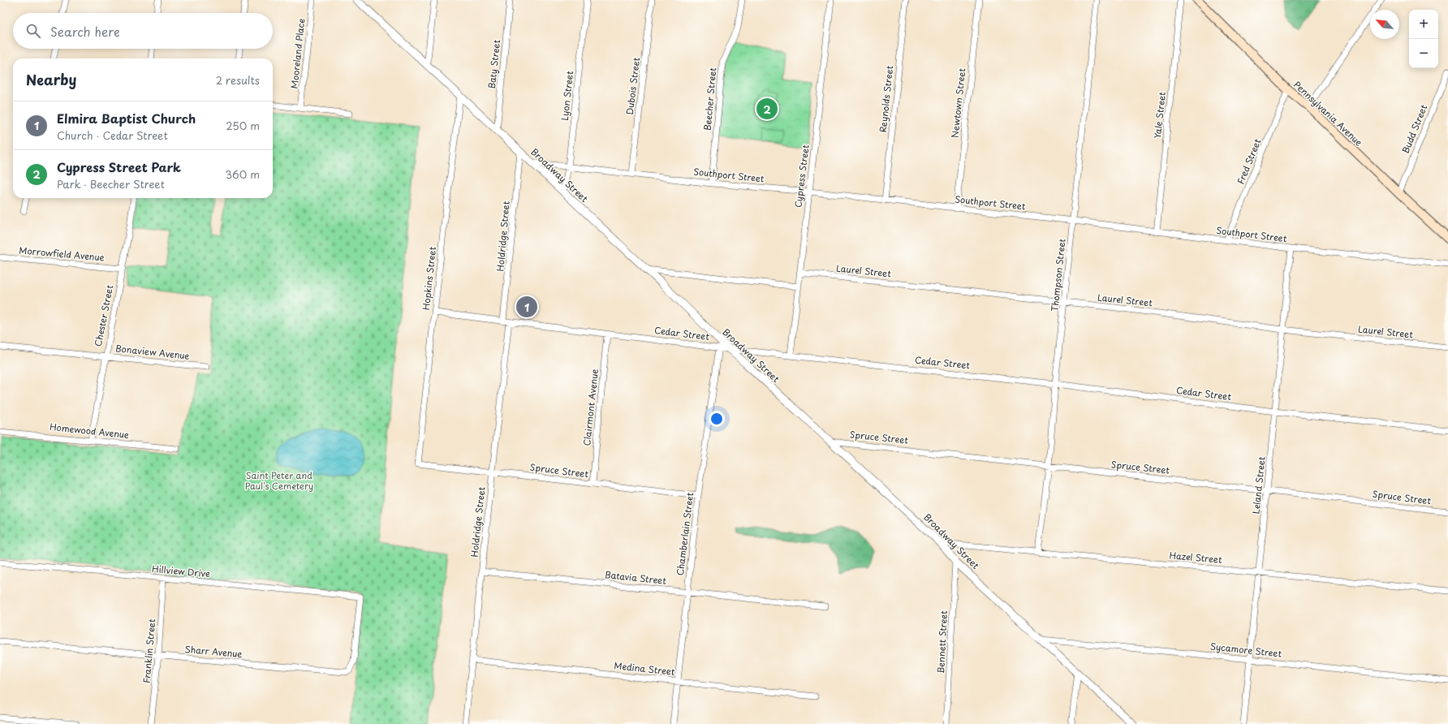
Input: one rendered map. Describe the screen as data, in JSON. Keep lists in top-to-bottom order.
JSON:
{
  "streets": {
    "main road": ["Pennsylvania Avenue"],
    "street": [
      "Mooreland Place",
      "Baty Street",
      "Dubois Street",
      "Lyon Street",
      "Beecher Street",
      "Reynolds Street",
      "Newtown Street",
      "Yale Street",
      "Budd Street",
      "Fred Street",
      "Broadway Street",
      "Southport Street",
      "Cypress Street",
      "Holdridge Street",
      "Morrowfield Avenue",
      "Laurel Street",
      "Thompson Street",
      "Hopkins Street",
      "Chester Street",
      "Cedar Street",
      "Bonaview Avenue",
      "Clairmont Avenue",
      "Homewood Avenue",
      "Spruce Street",
      "Leland Street",
      "Chamberlain Street",
      "Hazel Street",
      "Hillview Drive",
      "Batavia Street",
      "Bennett Street",
      "Sycamore Street",
      "Franklin Street",
      "Sharr Avenue",
      "Medina Street"
    ]
  },
  "crossings": [
    ["Baty Street", "Broadway Street"],
    ["Dubois Street", "Southport Street"],
    ["Lyon Street", "Broadway Street"],
    ["Lyon Street", "Southport Street"],
    ["Beecher Street", "Southport Street"],
    ["Reynolds Street", "Southport Street"],
    ["Newtown Street", "Southport Street"],
    ["Pennsylvania Avenue", "Budd Street"],
    ["Pennsylvania Avenue", "Fred Street"],
    ["Yale Street", "Southport Street"],
    ["Fred Street", "Southport Street"],
    ["Broadway Street", "Southport Street"],
    ["Broadway Street", "Holdridge Street"],
    ["Broadway Street", "Hopkins Street"],
    ["Broadway Street", "Cedar Street"],
    ["Broadway Street", "Spruce Street"],
    ["Broadway Street", "Hazel Street"],
    ["Broadway Street", "Bennett Street"],
    ["Broadway Street", "Sycamore Street"],
    ["Southport Street", "Cypress Street"],
    ["Southport Street", "Thompson Street"],
    ["Southport Street", "Leland Street"],
    ["Cypress Street", "Laurel Street"],
    ["Cypress Street", "Cedar Street"],
    ["Holdridge Street", "Cedar Street"],
    ["Holdridge Street", "Spruce Street"],
    ["Holdridge Street", "Batavia Street"],
    ["Holdridge Street", "Medina Street"],
    ["Morrowfield Avenue", "Chester Street"],
    ["Laurel Street", "Thompson Street"],
    ["Laurel Street", "Leland Street"],
    ["Thompson Street", "Cedar Street"],
    ["Thompson Street", "Spruce Street"],
    ["Thompson Street", "Hazel Street"],
    ["Hopkins Street", "Cedar Street"],
    ["Hopkins Street", "Spruce Street"],
    ["Chester Street", "Bonaview Avenue"],
    ["Chester Street", "Homewood Avenue"],
    ["Cedar Street", "Clairmont Avenue"],
    ["Cedar Street", "Leland Street"],
    ["Cedar Street", "Chamberlain Street"],
    ["Clairmont Avenue", "Spruce Street"],
    ["Spruce Street", "Leland Street"],
    ["Spruce Street", "Chamberlain Street"],
    ["Leland Street", "Hazel Street"],
    ["Leland Street", "Sycamore Street"],
    ["Chamberlain Street", "Batavia Street"],
    ["Chamberlain Street", "Medina Street"],
    ["Hillview Drive", "Franklin Street"],
    ["Hillview Drive", "Sharr Avenue"],
    ["Franklin Street", "Sharr Avenue"]
  ],
  "parks": ["Saint Peter and Paul's Cemetery"],
  "north": "top left",
  "page": {
    "map_buttons": ["+", "−"],
    "search": "Search here",
    "heading": ["Nearby", "2 results"],
    "pins": ["2", "1"],
    "list": [
      {
        "mark": "1",
        "name": "Elmira Baptist Church",
        "note": "Church · Cedar Street",
        "value": "250 m"
      },
      {
        "mark": "2",
        "name": "Cypress Street Park",
        "note": "Park · Beecher Street",
        "value": "360 m"
      }
    ]
  }
}
